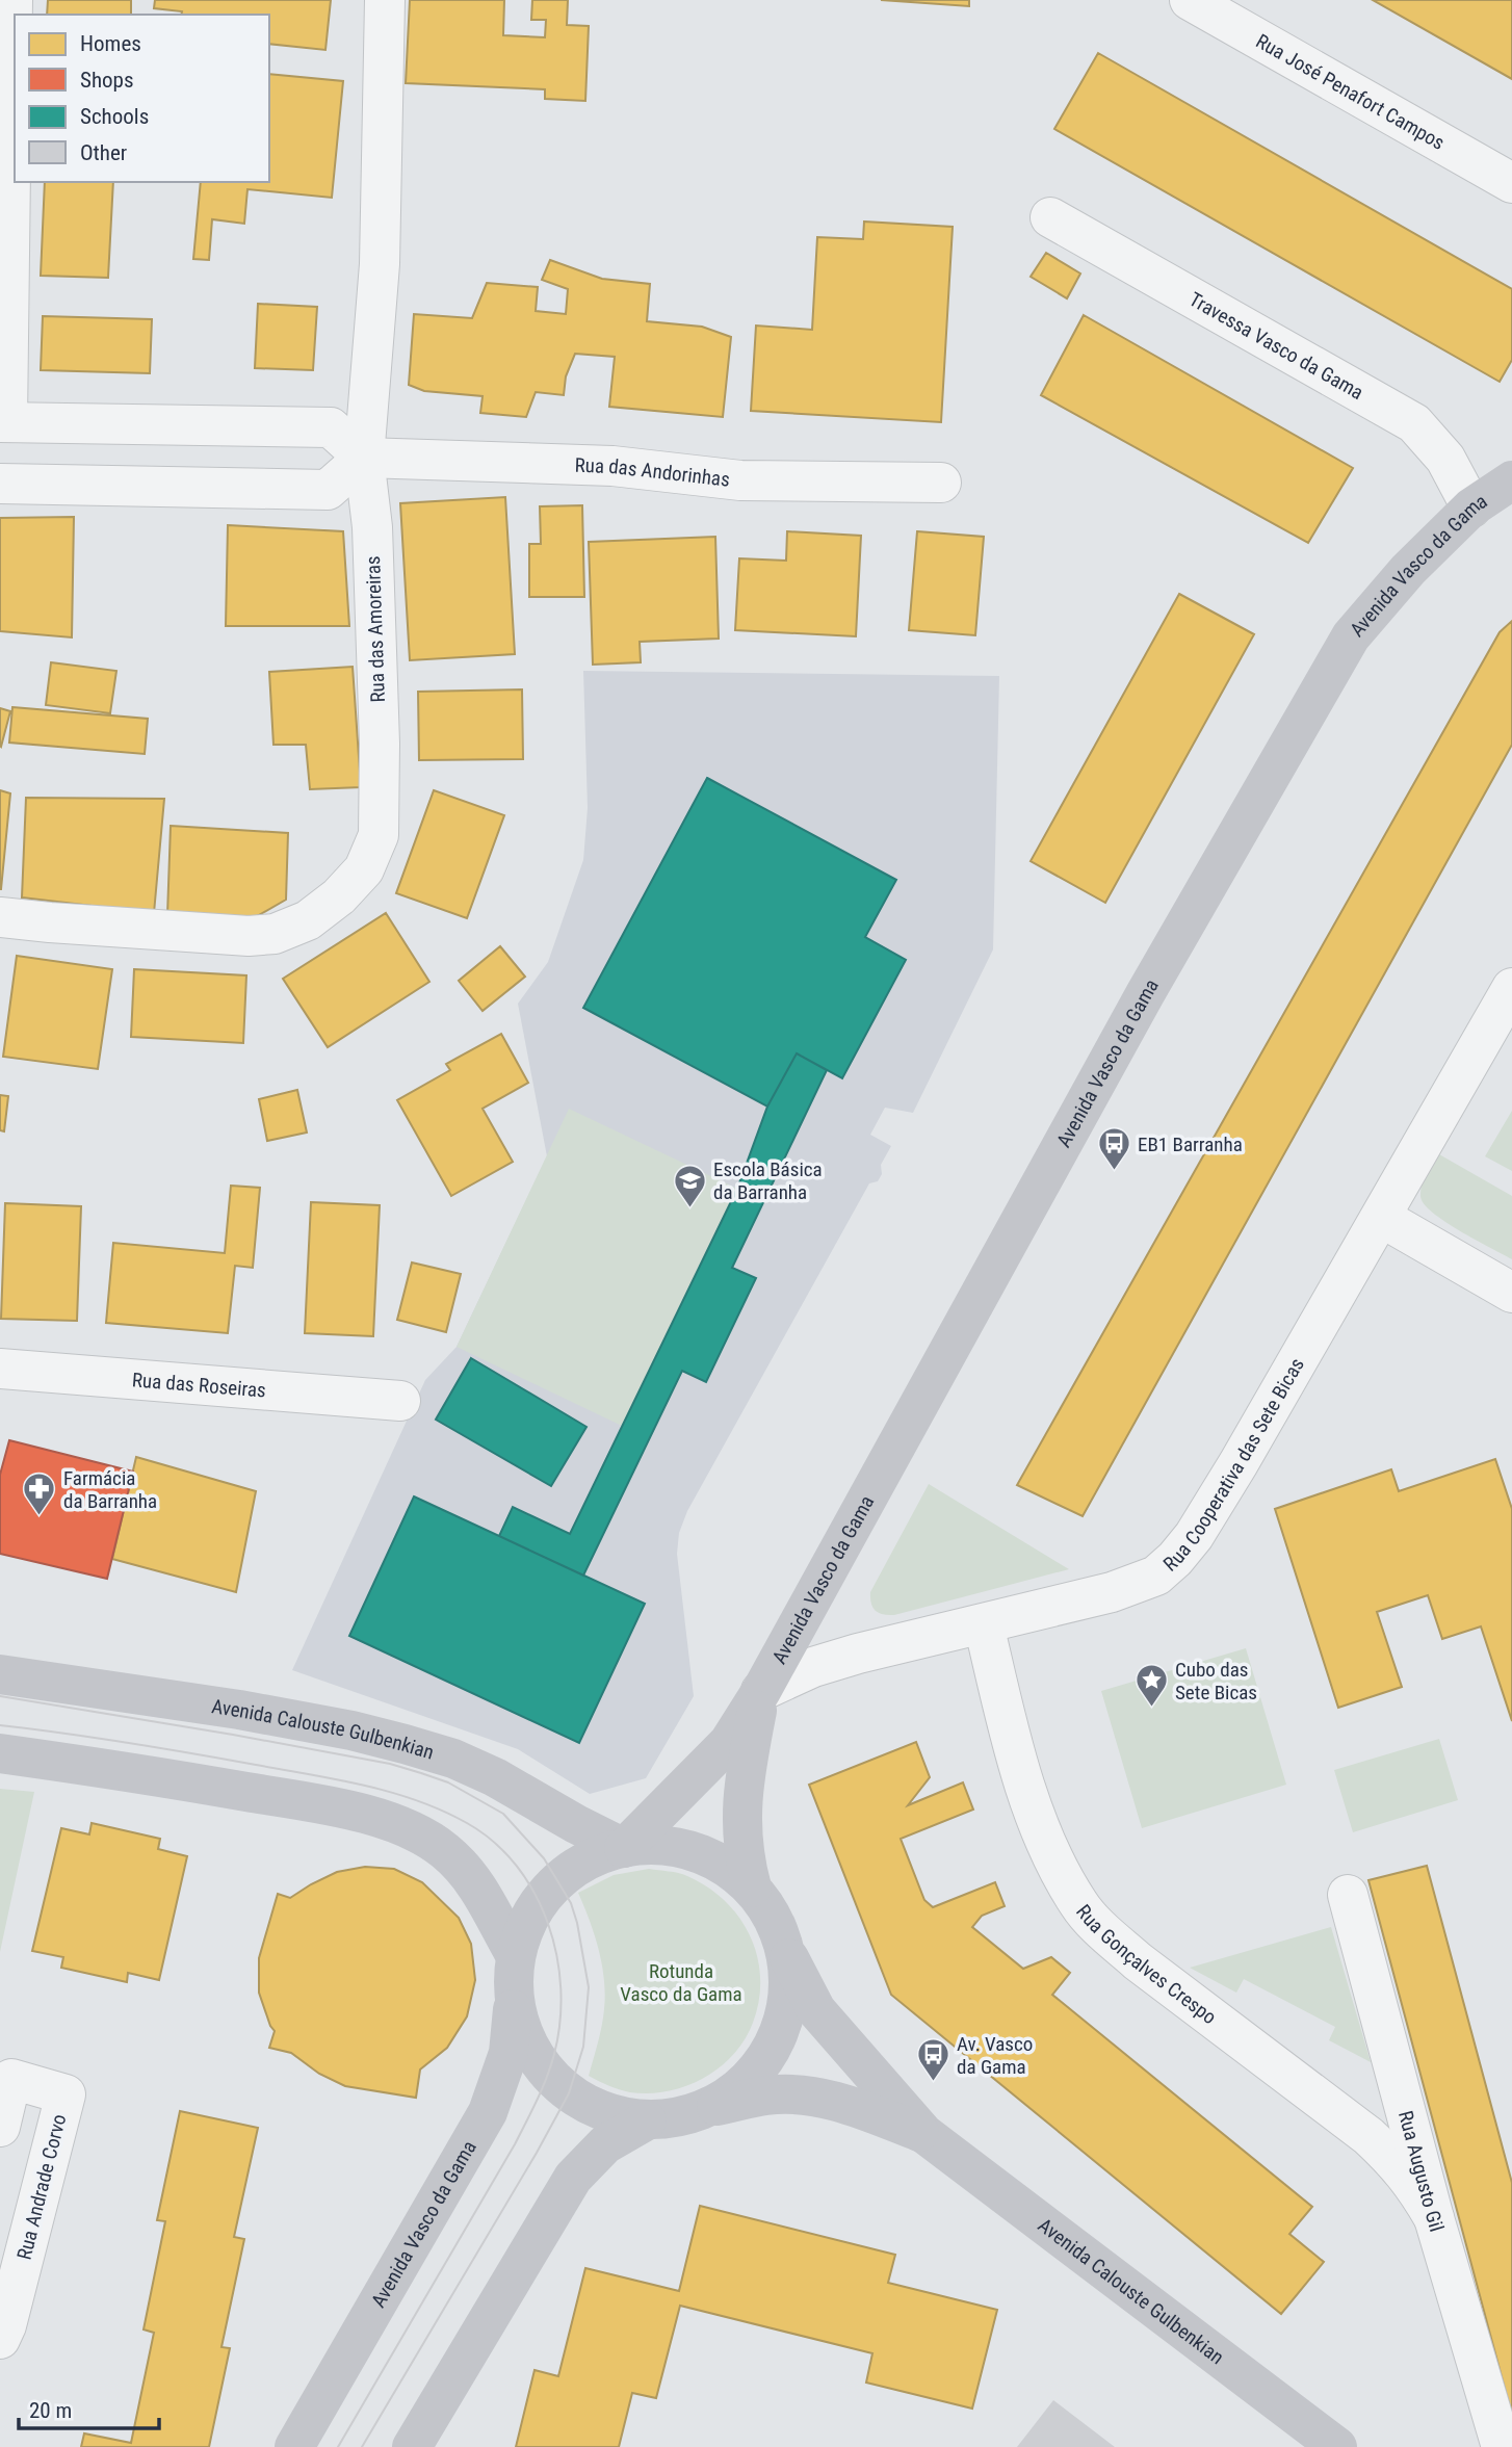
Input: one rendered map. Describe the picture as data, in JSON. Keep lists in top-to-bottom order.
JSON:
{
  "streets": {
    "main road": ["Avenida Vasco da Gama", "Avenida Calouste Gulbenkian"],
    "street": [
      "Rua José Penafort Campos",
      "Travessa Vasco da Gama",
      "Rua das Andorinhas",
      "Rua das Amoreiras",
      "Rua das Roseiras",
      "Rua Cooperativa das Sete Bicas",
      "Rua Gonçalves Crespo",
      "Rua Augusto Gil",
      "Rua Andrade Corvo"
    ]
  },
  "crossings": [
    ["Travessa Vasco da Gama", "Avenida Vasco da Gama"],
    ["Rua das Andorinhas", "Rua das Amoreiras"],
    ["Avenida Vasco da Gama", "Rua Cooperativa das Sete Bicas"],
    ["Avenida Vasco da Gama", "Avenida Calouste Gulbenkian"],
    ["Rua Cooperativa das Sete Bicas", "Rua Gonçalves Crespo"],
    ["Rua Gonçalves Crespo", "Rua Augusto Gil"]
  ],
  "parks": ["Rotunda Vasco da Gama"],
  "places": {
    "bus stop": ["EB1 Barranha", "Av. Vasco da Gama"],
    "school or university": ["Escola Básica da Barranha"],
    "pharmacy": ["Farmácia da Barranha"],
    "place": ["Cubo das Sete Bicas"]
  },
  "legend": [
    "Homes",
    "Shops",
    "Schools",
    "Other"
  ],
  "scale_bar": "20 m"
}
